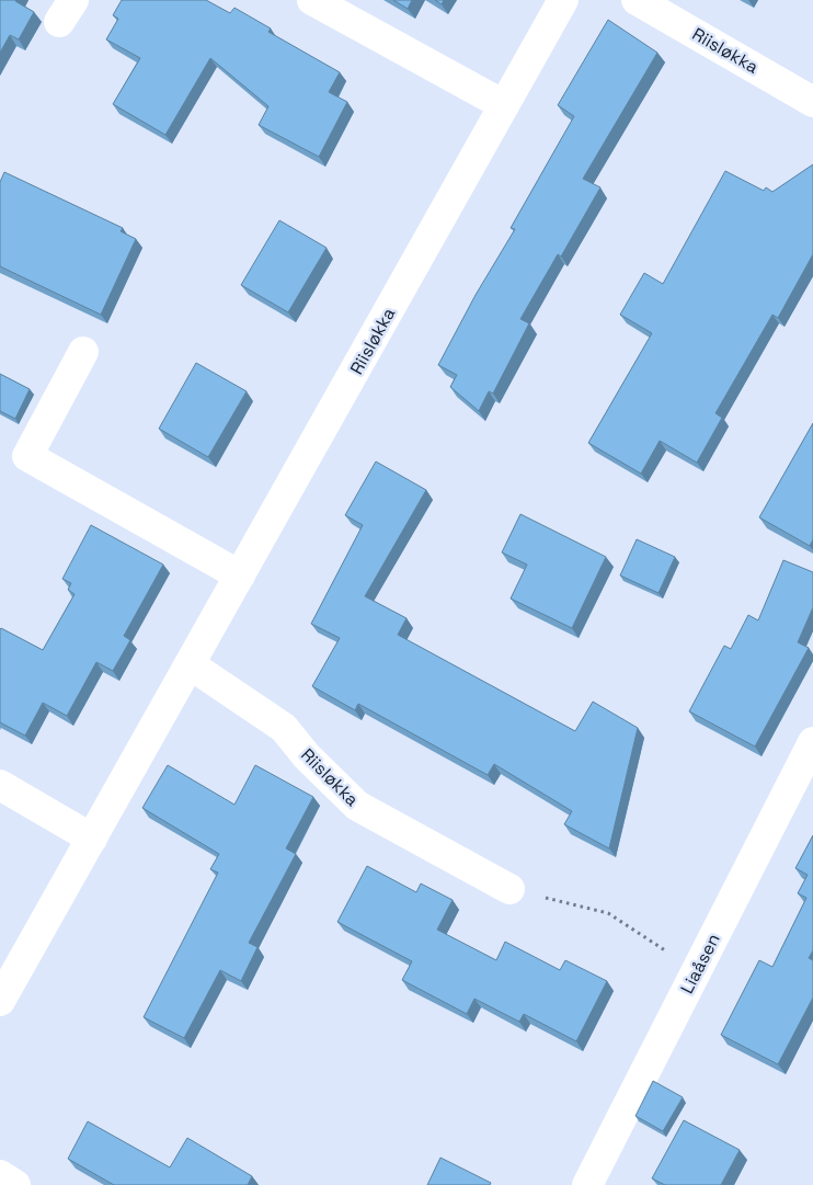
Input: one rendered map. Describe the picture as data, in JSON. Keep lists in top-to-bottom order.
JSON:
{
  "streets": {
    "street": ["Riisløkka", "Liaåsen"]
  }
}
